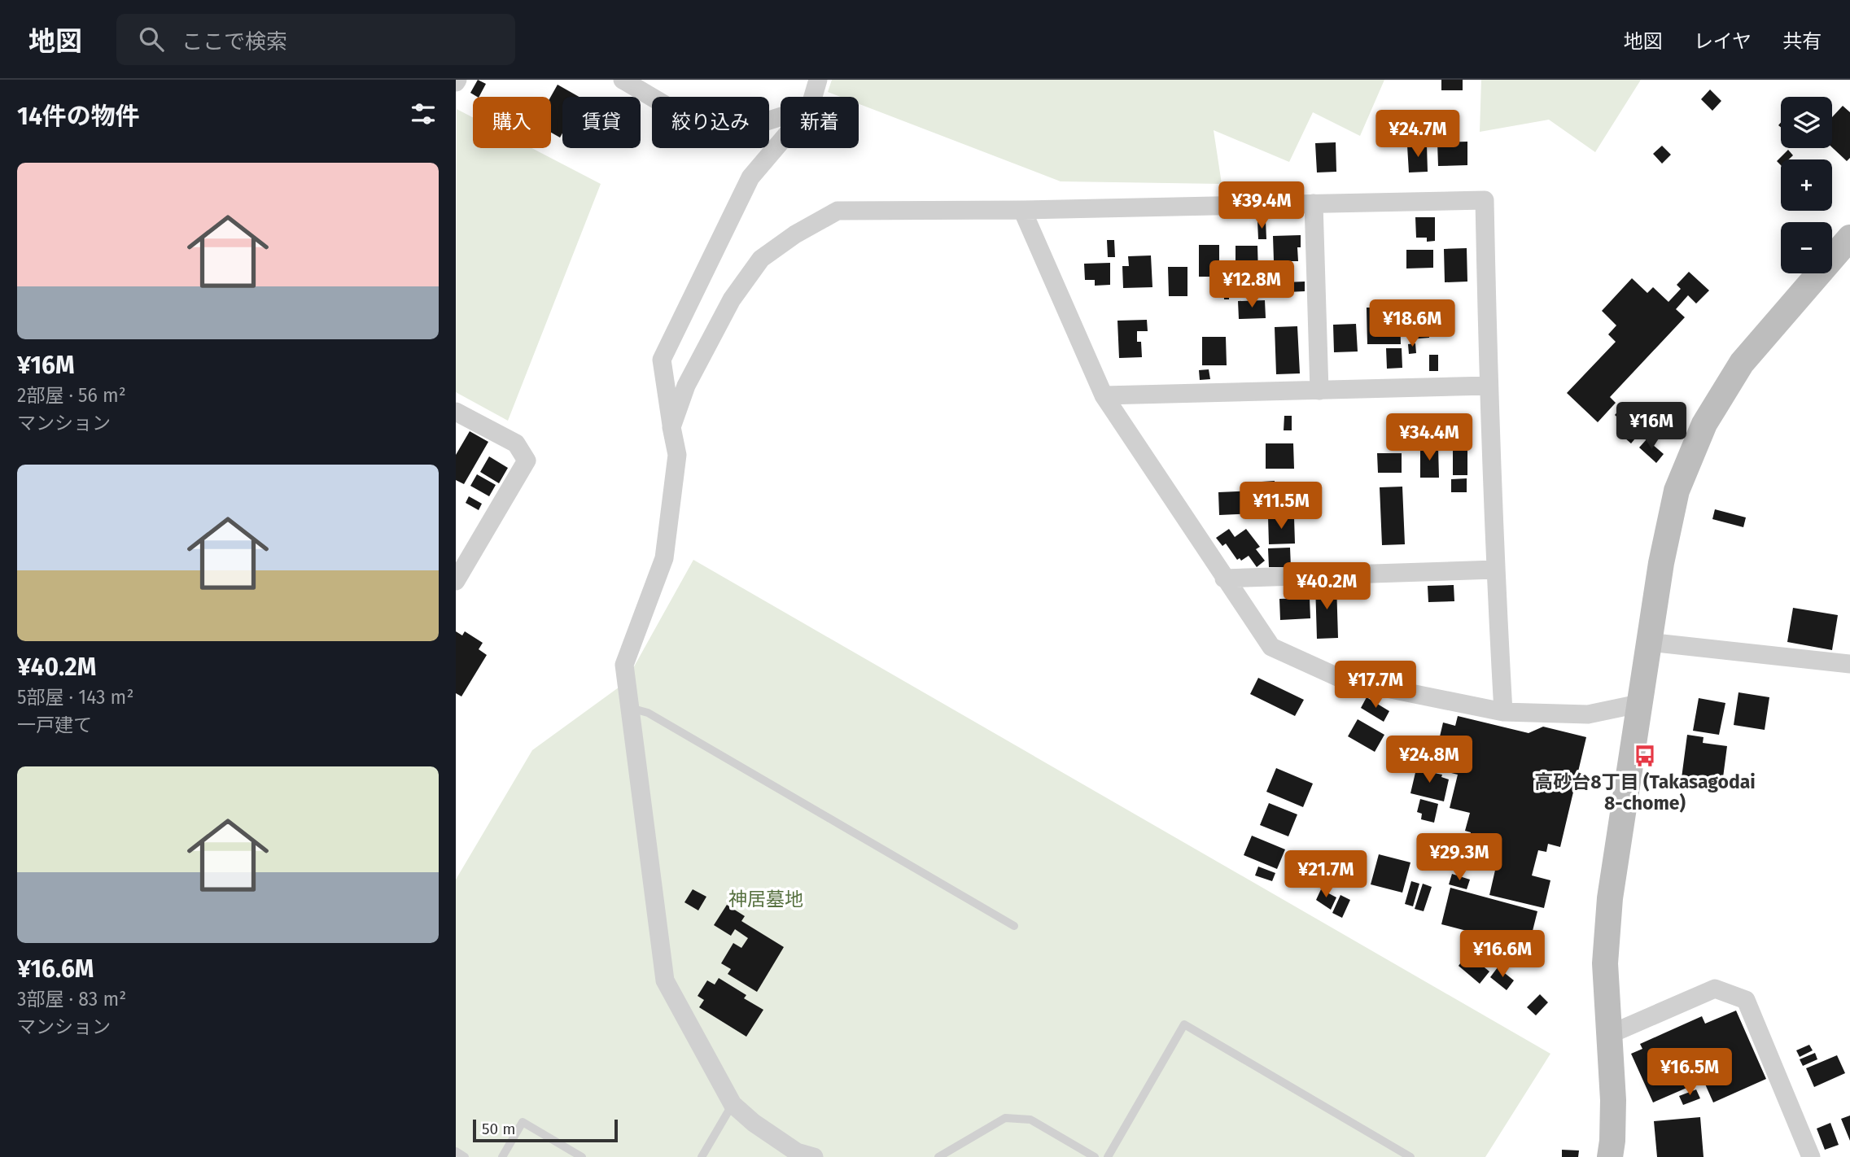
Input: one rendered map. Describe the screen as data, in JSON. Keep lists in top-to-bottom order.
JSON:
{
  "parks": ["神居墓地"],
  "places": {
    "bus stop": ["高砂台8丁目 (Takasagodai 8-chome)"]
  },
  "scale_bar": "50 m",
  "page": {
    "header": "地図",
    "search": "ここで検索",
    "nav": ["地図", "レイヤ", "共有"],
    "heading": "14件の物件",
    "map_buttons": ["+", "−"],
    "chip": [
      "購入",
      "賃貸",
      "絞り込み",
      "新着"
    ],
    "price": [
      "¥24.7M",
      "¥39.4M",
      "¥12.8M",
      "¥18.6M",
      "¥16M",
      "¥34.4M",
      "¥11.5M",
      "¥40.2M",
      "¥17.7M",
      "¥24.8M",
      "¥29.3M",
      "¥21.7M",
      "¥16.6M",
      "¥16.5M"
    ],
    "list": [
      {
        "name": "¥16M",
        "note": "2部屋 · 56 m² · マンション"
      },
      {
        "name": "¥40.2M",
        "note": "5部屋 · 143 m² · 一戸建て"
      },
      {
        "name": "¥16.6M",
        "note": "3部屋 · 83 m² · マンション"
      }
    ],
    "scale": "50 m"
  }
}
